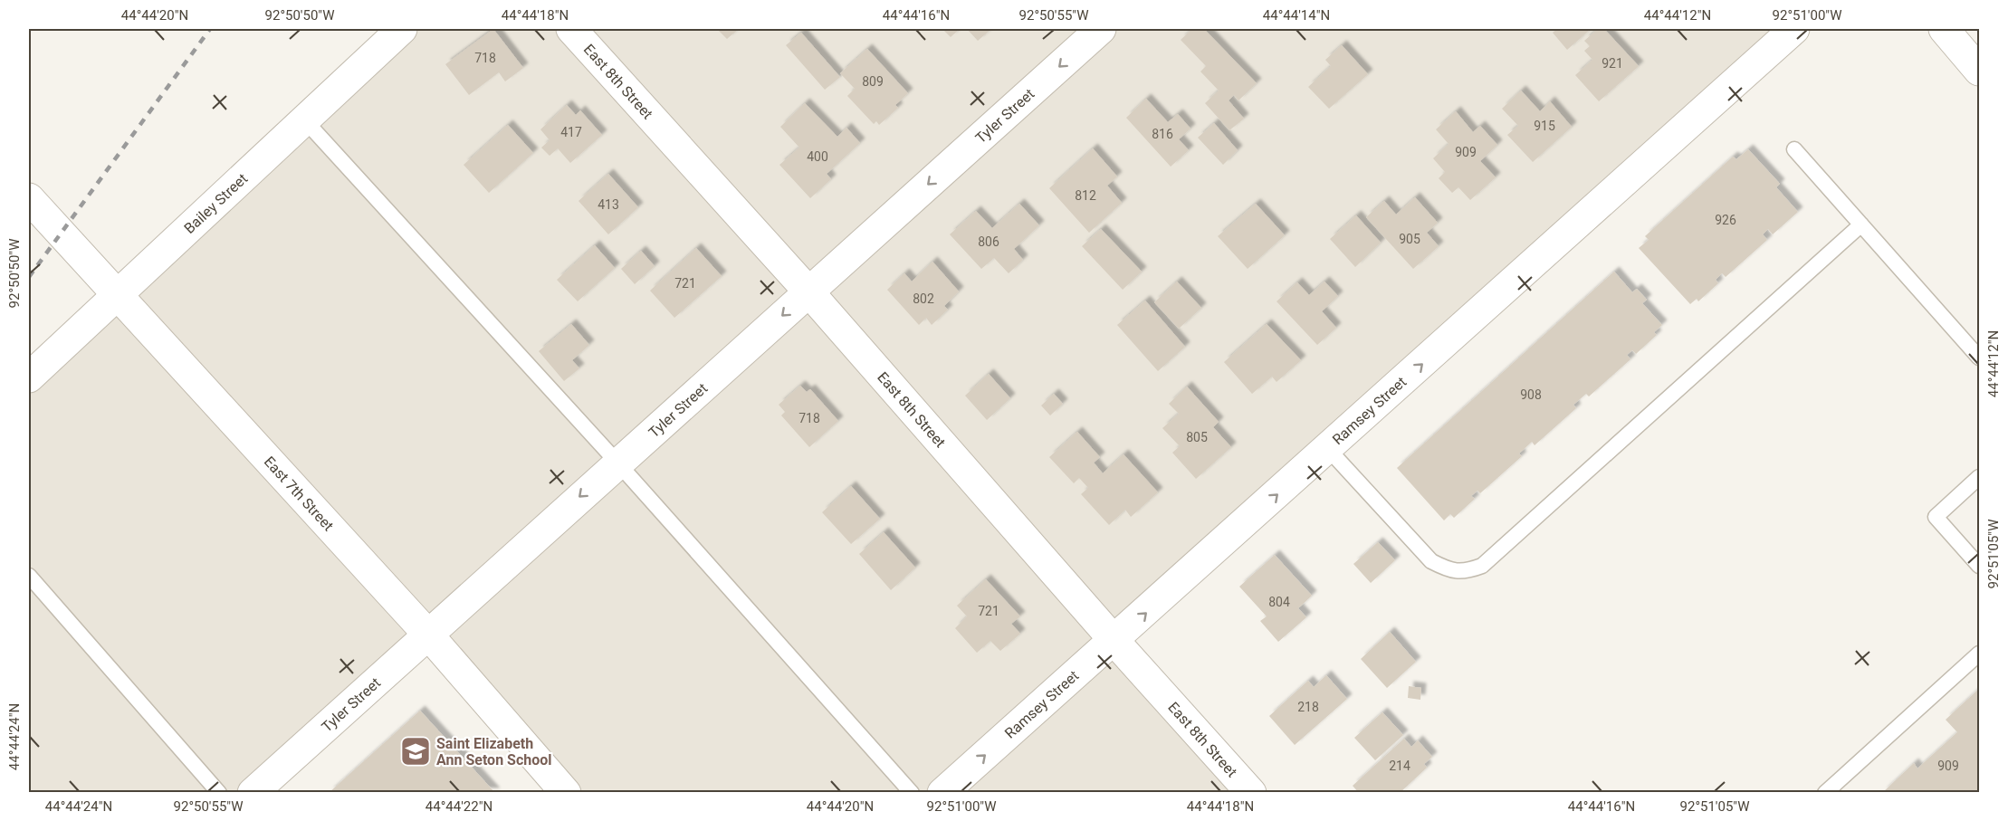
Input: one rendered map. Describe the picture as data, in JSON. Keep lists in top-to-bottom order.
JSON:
{
  "streets": {
    "street": [
      "East 8th Street",
      "Tyler Street",
      "Bailey Street",
      "Ramsey Street",
      "East 7th Street"
    ]
  },
  "crossings": [
    ["East 8th Street", "Tyler Street"],
    ["East 8th Street", "Ramsey Street"],
    ["Tyler Street", "East 7th Street"],
    ["Bailey Street", "East 7th Street"]
  ],
  "one_way": ["Tyler Street", "Ramsey Street"],
  "places": {
    "school or university": ["Saint Elizabeth Ann Seton School"]
  },
  "house_numbers": [
    "718",
    "921",
    "809",
    "915",
    "417",
    "816",
    "909",
    "400",
    "812",
    "413",
    "926",
    "905",
    "806",
    "721",
    "802",
    "908",
    "718",
    "805",
    "804",
    "721",
    "218",
    "214",
    "909"
  ],
  "coordinates": [
    "44°44'20\"N",
    "92°50'50\"W",
    "44°44'18\"N",
    "44°44'16\"N",
    "92°50'55\"W",
    "44°44'14\"N",
    "44°44'12\"N",
    "92°51'00\"W",
    "92°51'05\"W",
    "44°44'24\"N",
    "44°44'22\"N"
  ]
}
